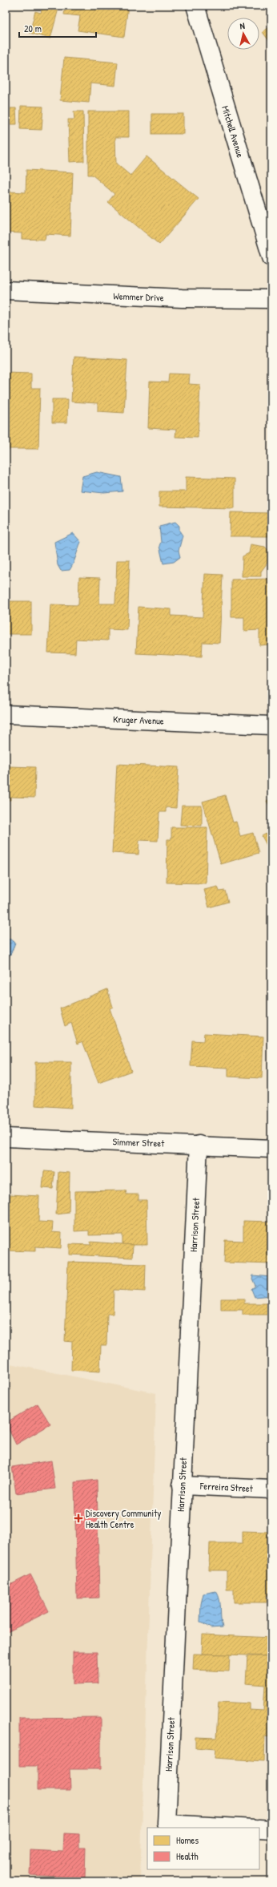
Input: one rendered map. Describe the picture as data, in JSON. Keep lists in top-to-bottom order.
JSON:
{
  "streets": {
    "street": [
      "Mitchell Avenue",
      "Wemmer Drive",
      "Kruger Avenue",
      "Simmer Street",
      "Harrison Street",
      "Ferreira Street"
    ]
  },
  "crossings": [
    ["Simmer Street", "Harrison Street"],
    ["Harrison Street", "Ferreira Street"]
  ],
  "places": {
    "health": ["Discovery Community Health Centre"]
  },
  "legend": ["Homes", "Health"],
  "scale_bar": "20 m",
  "north": "top"
}
